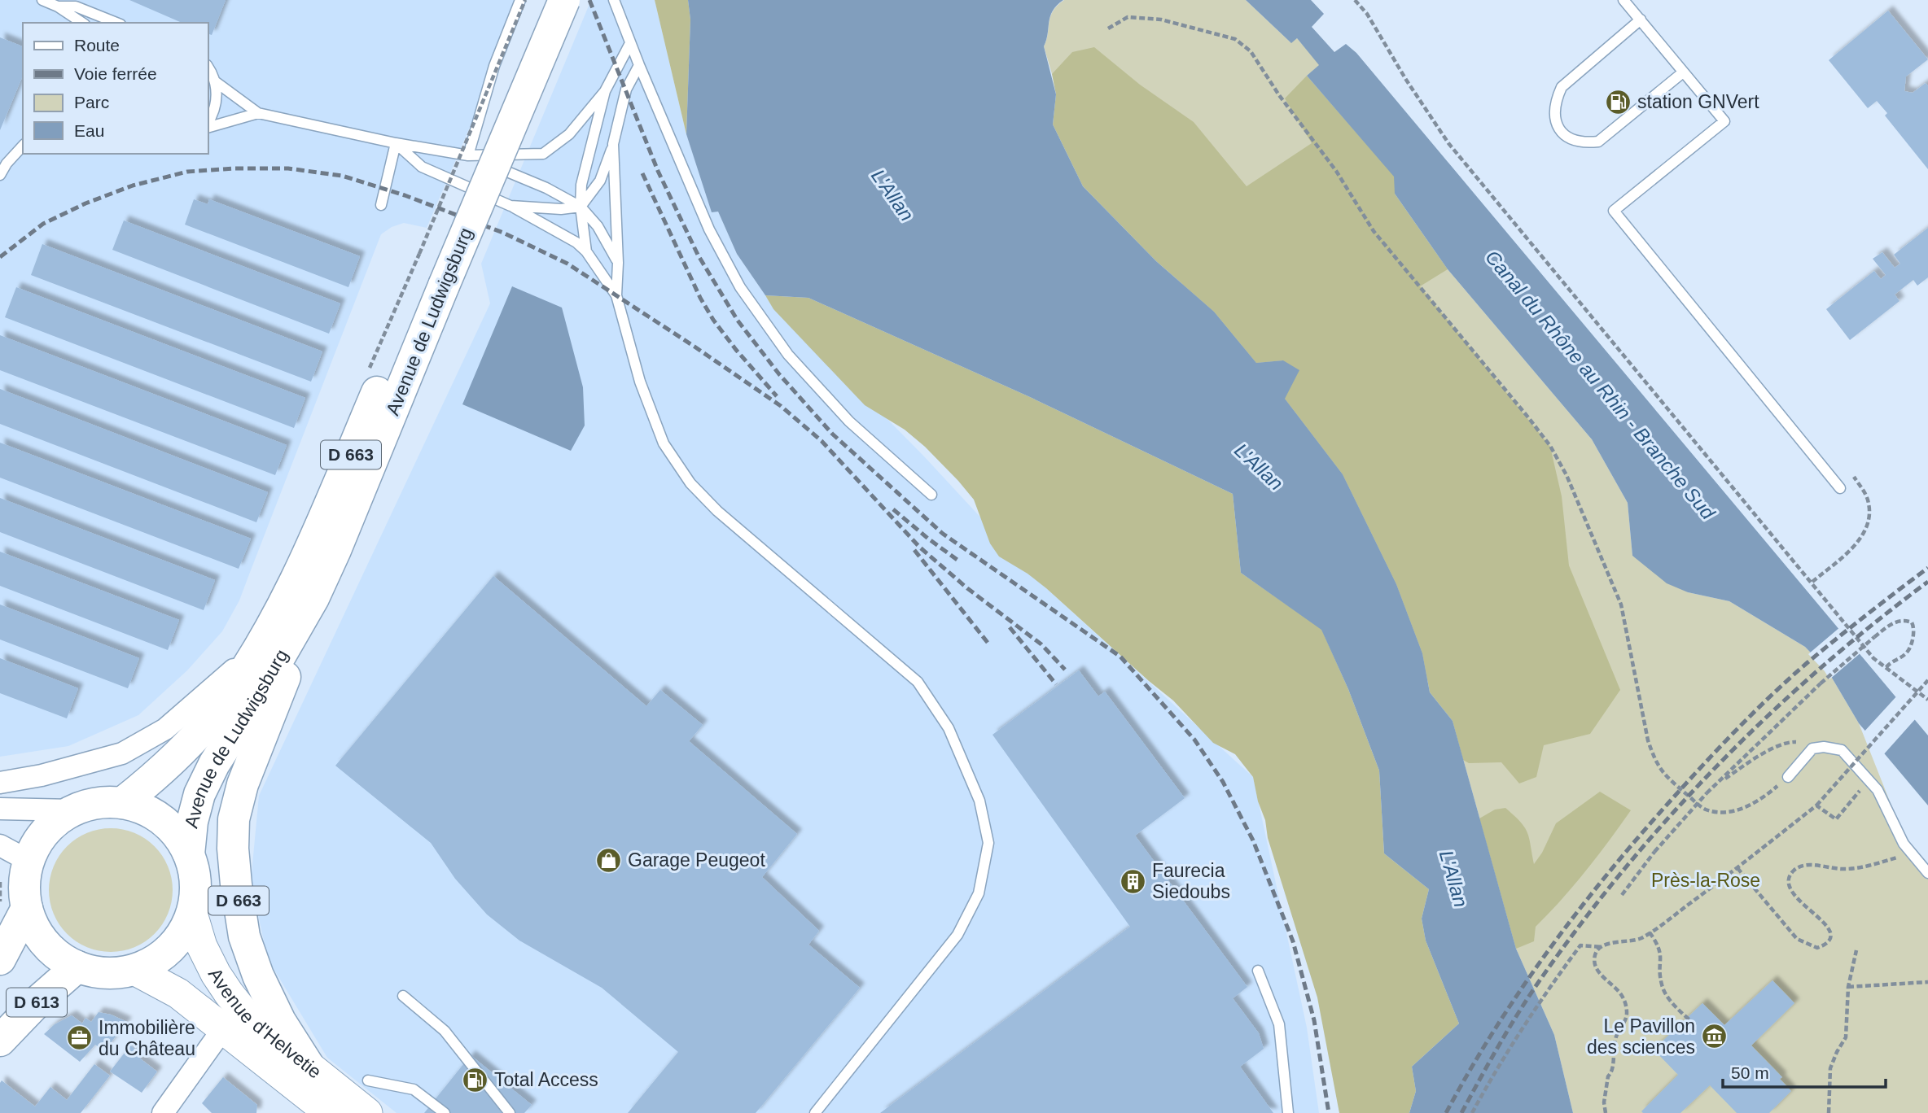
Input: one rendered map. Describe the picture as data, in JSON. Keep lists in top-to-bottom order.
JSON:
{
  "streets": {
    "main road": [
      "Avenue de Ludwigsburg",
      "D 663",
      "D 613",
      "Avenue d'Helvetie"
    ]
  },
  "crossings": [
    ["Avenue de Ludwigsburg", "D 663"],
    ["Avenue de Ludwigsburg", "D 613"],
    ["Avenue de Ludwigsburg", "Avenue d'Helvetie"],
    ["D 663", "Avenue d'Helvetie"],
    ["D 613", "Avenue d'Helvetie"]
  ],
  "water": ["L'Allan", "Canal du Rhône au Rhin - Branche Sud"],
  "parks": ["Près-la-Rose"],
  "places": {
    "fuel station": ["station GNVert", "Total Access"],
    "shop": ["Garage Peugeot"],
    "building": ["Faurecia Siedoubs"],
    "museum": ["Le Pavillon des sciences"],
    "office": ["Immobilière du Château"]
  },
  "legend": [
    "Route",
    "Voie ferrée",
    "Parc",
    "Eau"
  ],
  "scale_bar": "50 m"
}
